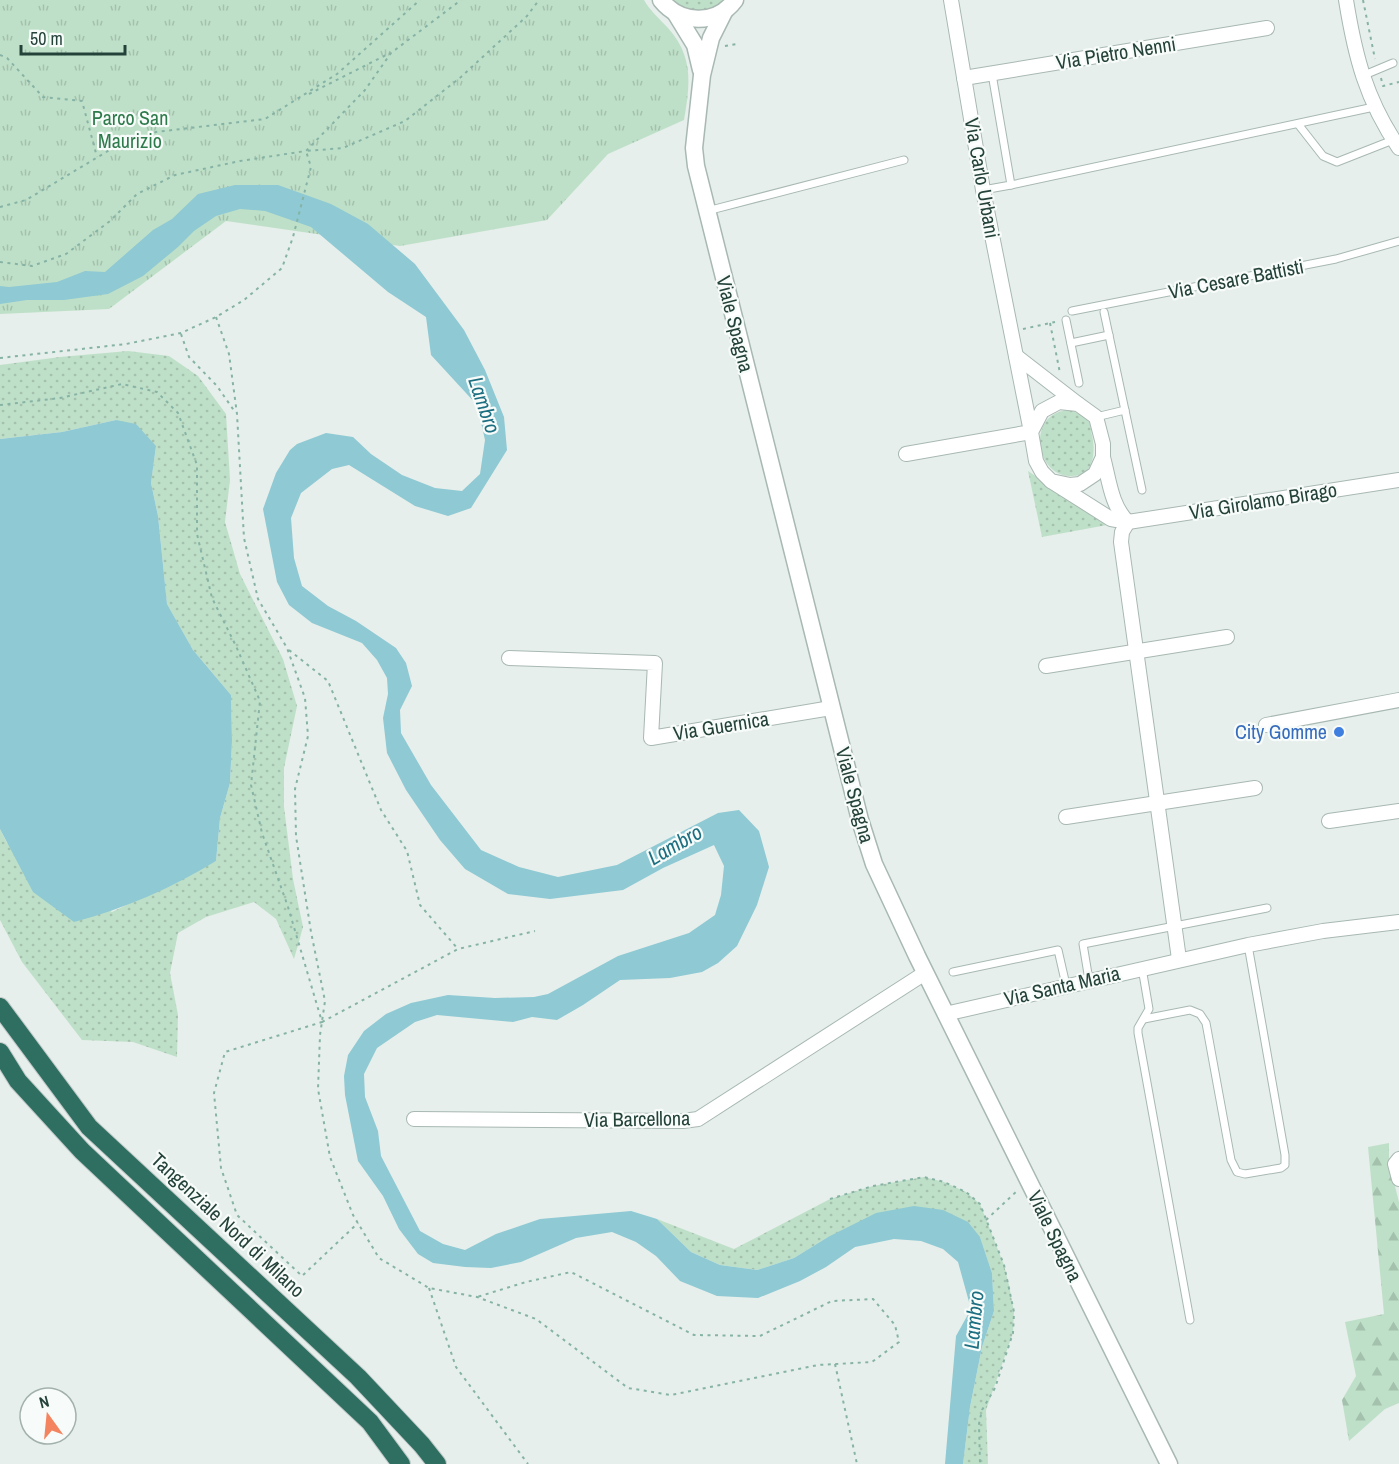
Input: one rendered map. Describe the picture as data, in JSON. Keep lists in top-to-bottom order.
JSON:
{
  "streets": {
    "highway": ["Tangenziale Nord di Milano"],
    "street": [
      "Via Pietro Nenni",
      "Via Carlo Urbani",
      "Viale Spagna",
      "Via Girolamo Birago",
      "Via Guernica",
      "Via Santa Maria",
      "Via Barcellona"
    ],
    "lane": ["Via Cesare Battisti"]
  },
  "crossings": [
    ["Via Pietro Nenni", "Via Carlo Urbani"],
    ["Via Carlo Urbani", "Via Girolamo Birago"],
    ["Viale Spagna", "Via Guernica"],
    ["Viale Spagna", "Via Santa Maria"],
    ["Viale Spagna", "Via Barcellona"]
  ],
  "water": ["Lambro"],
  "parks": ["Parco San Maurizio"],
  "places": ["City Gomme"],
  "scale_bar": "50 m",
  "north": "top"
}
